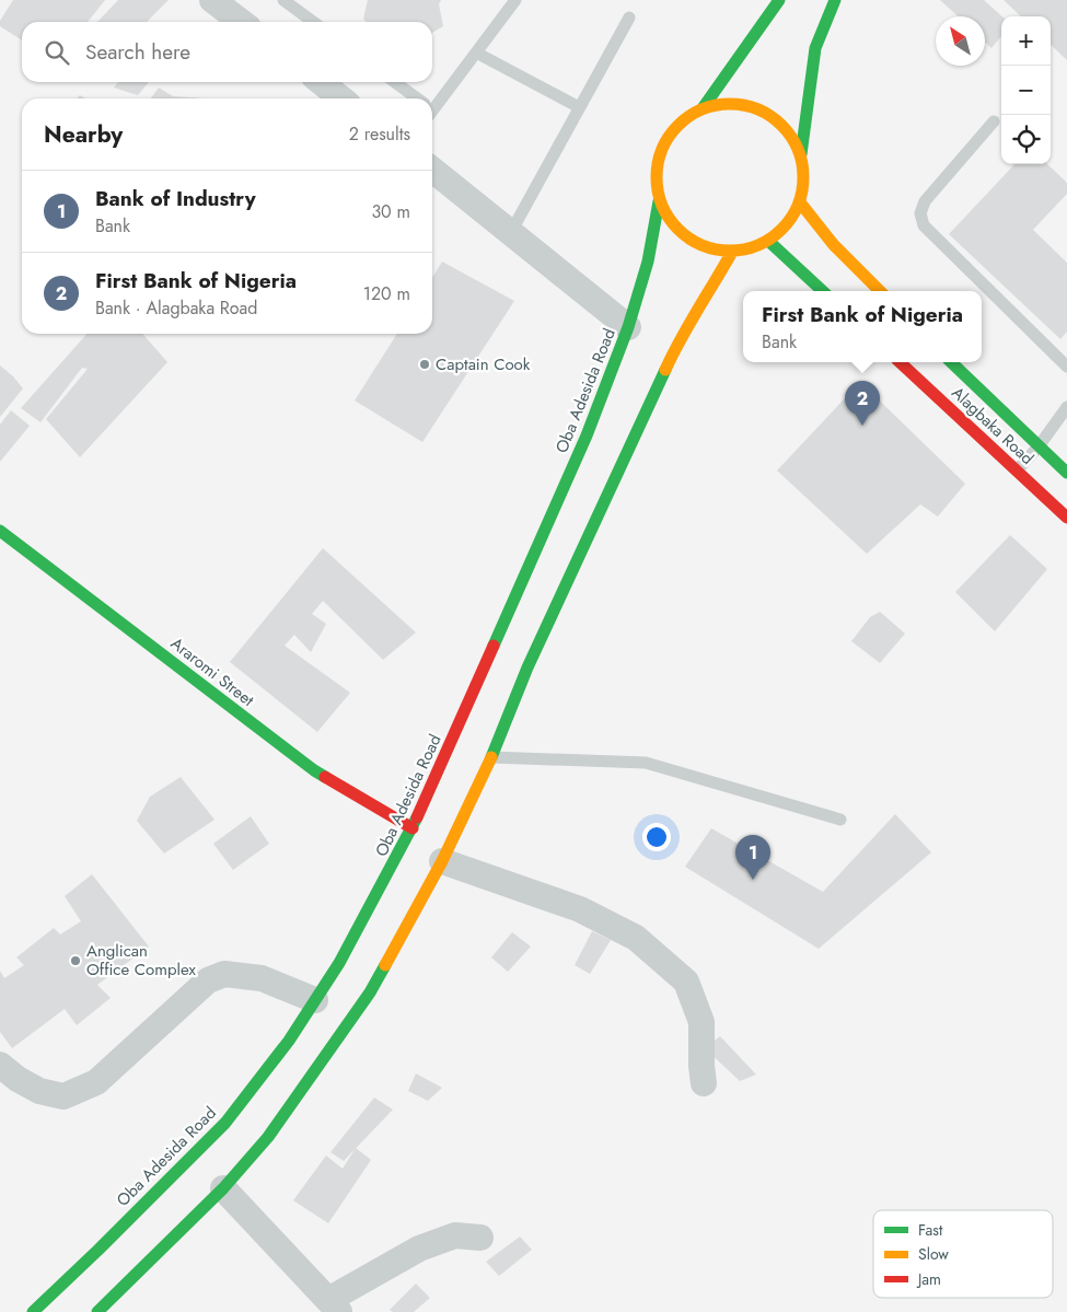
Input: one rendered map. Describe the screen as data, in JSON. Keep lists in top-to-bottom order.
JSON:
{
  "streets": {
    "main road": ["Oba Adesida Road", "Alagbaka Road", "Araromi Street"]
  },
  "crossings": [
    ["Oba Adesida Road", "Araromi Street"]
  ],
  "places": ["Captain Cook", "Anglican Office Complex"],
  "legend": ["Fast", "Slow", "Jam"],
  "north": "top left",
  "page": {
    "map_buttons": ["+", "−"],
    "search": "Search here",
    "heading": ["Nearby", "2 results"],
    "list": [
      {
        "mark": "1",
        "name": "Bank of Industry",
        "note": "Bank",
        "value": "30 m"
      },
      {
        "mark": "2",
        "name": "First Bank of Nigeria",
        "note": "Bank · Alagbaka Road",
        "value": "120 m"
      }
    ],
    "popup": ["First Bank of Nigeria", "Bank"],
    "pins": ["2", "1"]
  }
}
